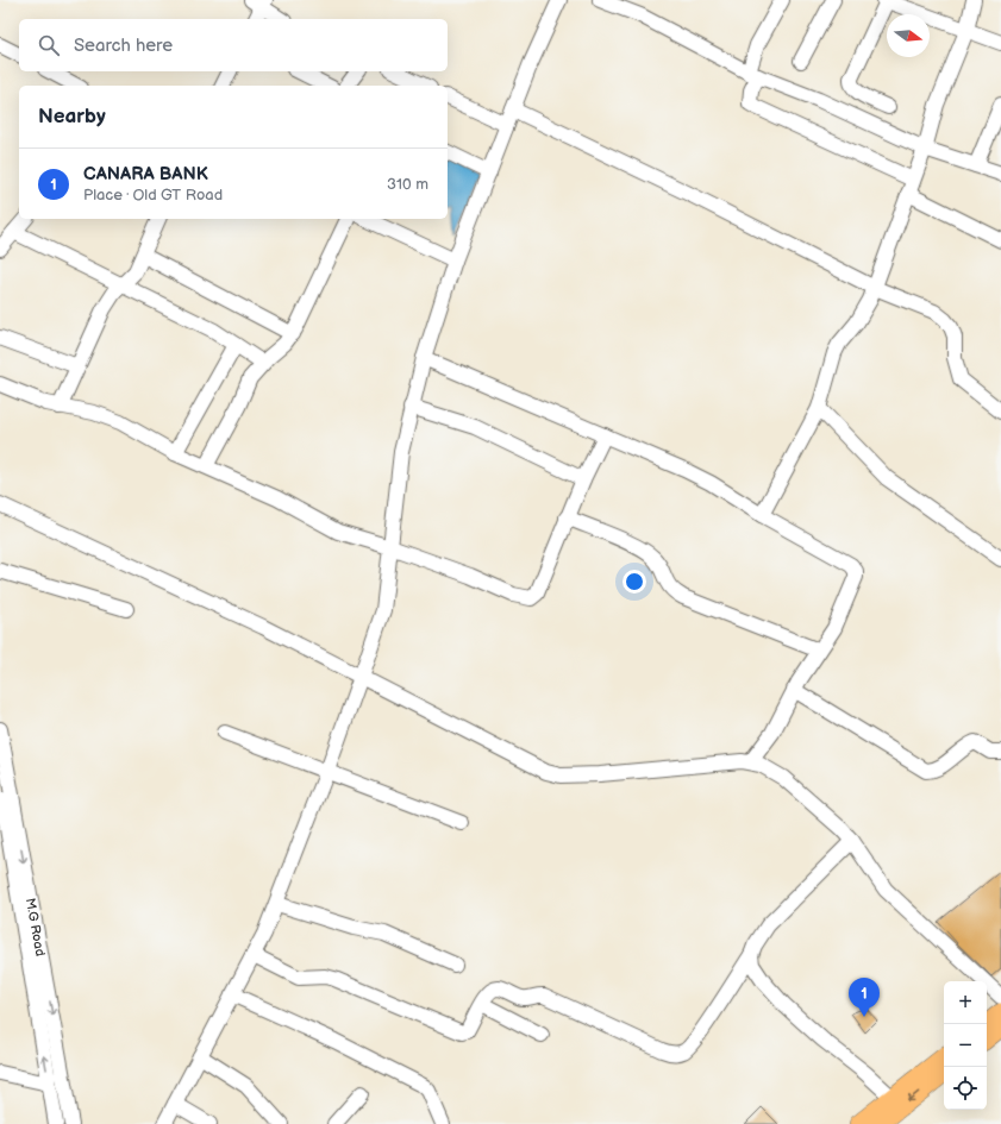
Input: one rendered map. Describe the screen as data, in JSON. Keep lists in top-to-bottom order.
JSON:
{
  "streets": {
    "street": ["M.G Road"]
  },
  "north": "right",
  "page": {
    "search": "Search here",
    "heading": "Nearby",
    "list": [
      {
        "mark": "1",
        "name": "CANARA BANK",
        "note": "Place · Old GT Road",
        "value": "310 m"
      }
    ],
    "pins": "1",
    "map_buttons": ["+", "−"]
  }
}
